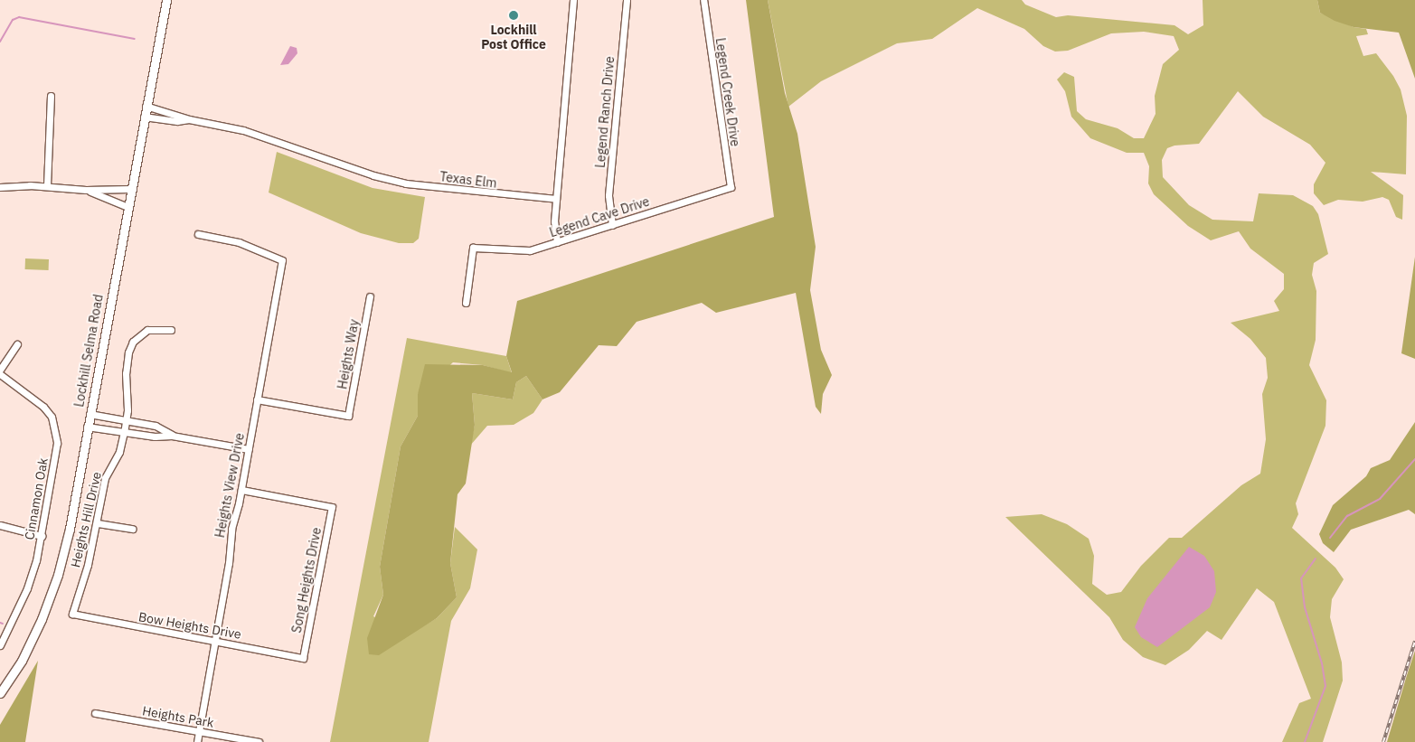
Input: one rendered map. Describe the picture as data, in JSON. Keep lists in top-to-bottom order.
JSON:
{
  "streets": {
    "main road": ["Lockhill Selma Road"],
    "street": [
      "Legend Creek Drive",
      "Legend Ranch Drive",
      "Texas Elm",
      "Legend Cave Drive",
      "Heights Way",
      "Heights View Drive",
      "Cinnamon Oak",
      "Heights Hill Drive",
      "Song Heights Drive",
      "Bow Heights Drive",
      "Heights Park"
    ]
  },
  "crossings": [
    ["Legend Creek Drive", "Legend Cave Drive"],
    ["Legend Ranch Drive", "Legend Cave Drive"],
    ["Texas Elm", "Lockhill Selma Road"],
    ["Heights Way", "Heights View Drive"],
    ["Heights View Drive", "Song Heights Drive"],
    ["Heights View Drive", "Bow Heights Drive"],
    ["Heights View Drive", "Heights Park"],
    ["Heights Hill Drive", "Bow Heights Drive"],
    ["Song Heights Drive", "Bow Heights Drive"]
  ],
  "places": ["Lockhill Post Office"]
}
